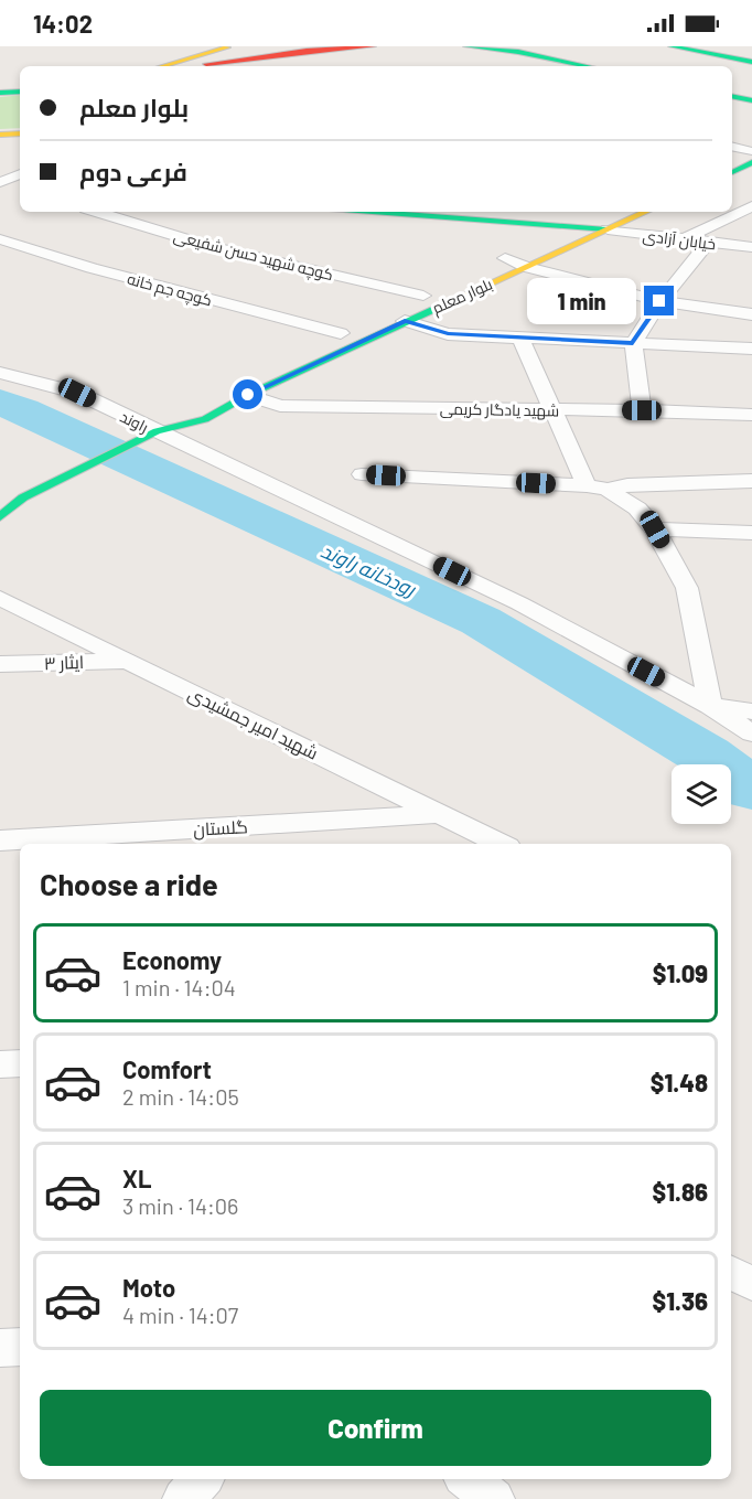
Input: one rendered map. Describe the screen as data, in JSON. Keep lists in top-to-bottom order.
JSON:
{
  "streets": {
    "main road": ["بلوار معلم"],
    "street": [
      "خیابان آزادی",
      "کوچه شهید حسن شفیعی",
      "کوچه جم خانه",
      "شهید یادگار کریمی",
      "راوند",
      "ایثار ۳",
      "شهید امیر جمشیدی",
      "گلستان"
    ]
  },
  "crossings": [
    ["خیابان آزادی", "بلوار معلم"],
    ["کوچه شهید حسن شفیعی", "بلوار معلم"],
    ["بلوار معلم", "شهید یادگار کریمی"],
    ["بلوار معلم", "راوند"],
    ["ایثار ۳", "شهید امیر جمشیدی"],
    ["شهید امیر جمشیدی", "گلستان"]
  ],
  "water": ["رودخانه راوند"],
  "page": {
    "status": "14:02",
    "banner": ["بلوار معلم", "فرعی دوم"],
    "bubble": "1 min",
    "heading": "Choose a ride",
    "list": [
      {
        "name": "Economy",
        "note": "1 min · 14:04",
        "value": "$1.09"
      },
      {
        "name": "Comfort",
        "note": "2 min · 14:05",
        "value": "$1.48"
      },
      {
        "name": "XL",
        "note": "3 min · 14:06",
        "value": "$1.86"
      },
      {
        "name": "Moto",
        "note": "4 min · 14:07",
        "value": "$1.36"
      }
    ],
    "buttons": "Confirm"
  }
}
